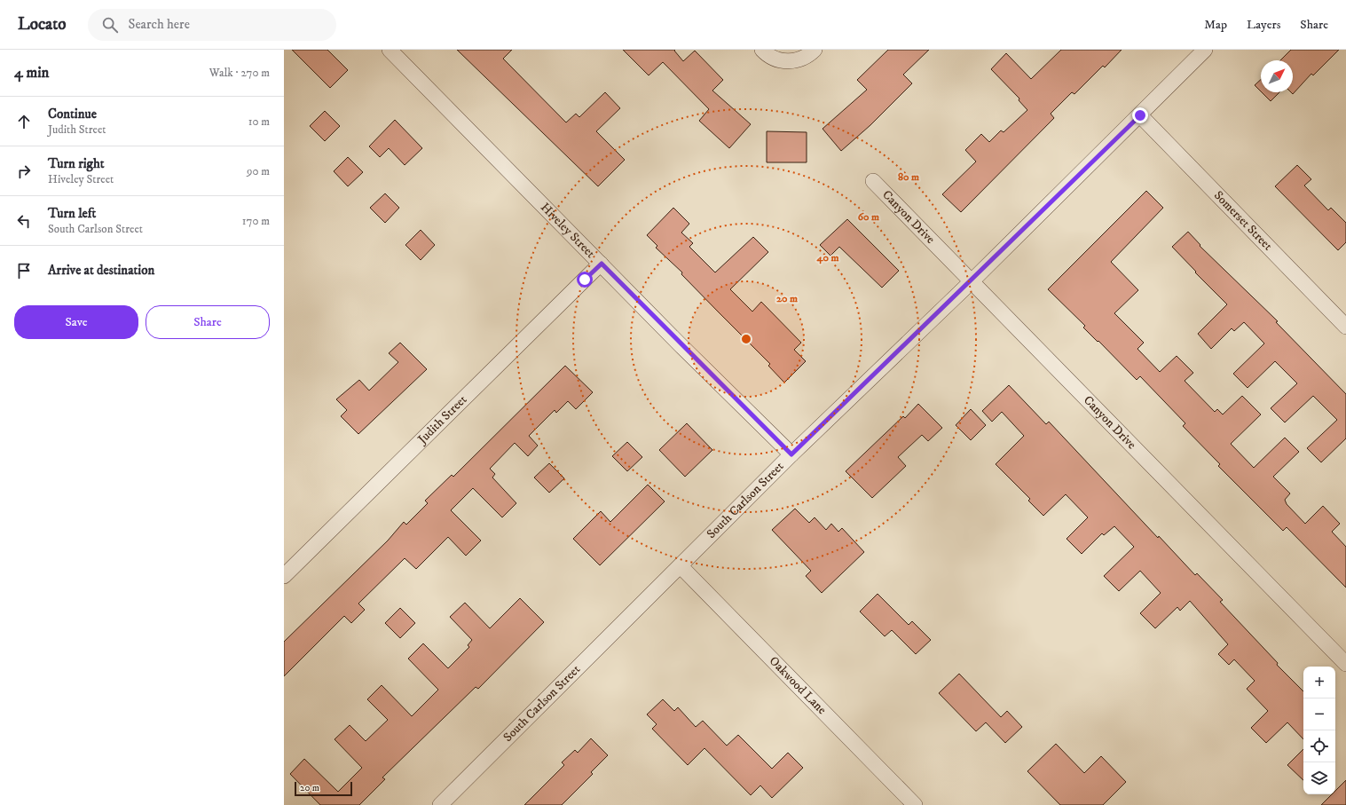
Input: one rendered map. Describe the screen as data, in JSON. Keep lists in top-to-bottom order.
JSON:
{
  "streets": {
    "street": [
      "Canyon Drive",
      "Somerset Street",
      "Hiveley Street",
      "Judith Street",
      "South Carlson Street",
      "Oakwood Lane"
    ]
  },
  "crossings": [
    ["Canyon Drive", "South Carlson Street"],
    ["Somerset Street", "South Carlson Street"],
    ["Hiveley Street", "Judith Street"],
    ["Hiveley Street", "South Carlson Street"],
    ["South Carlson Street", "Oakwood Lane"]
  ],
  "scale_bar": "20 m",
  "north": "top right",
  "page": {
    "header": "Locato",
    "search": "Search here",
    "nav": ["Map", "Layers", "Share"],
    "heading": ["4 min", "Walk · 270 m"],
    "list": [
      ["Continue", "Judith Street", "10 m"],
      ["Turn right", "Hiveley Street", "90 m"],
      ["Turn left", "South Carlson Street", "170 m"],
      "Arrive at destination"
    ],
    "buttons": ["Save", "Share"],
    "map_buttons": ["+", "−"],
    "scale": "20 m"
  },
  "rings": [
    "80 m",
    "60 m",
    "40 m",
    "20 m"
  ]
}
